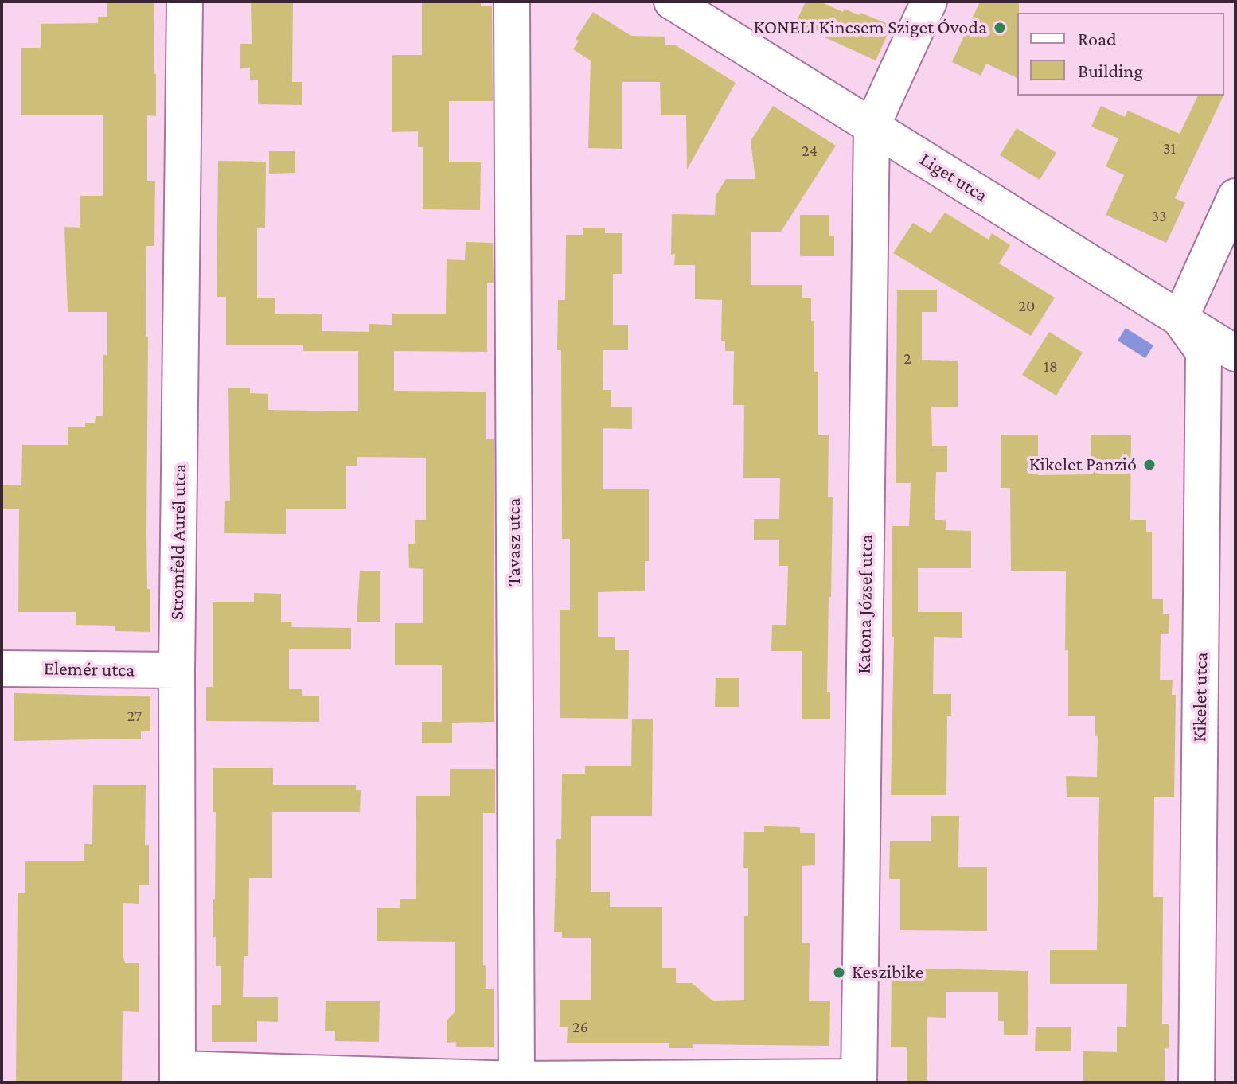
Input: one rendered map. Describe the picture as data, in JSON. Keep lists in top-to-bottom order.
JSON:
{
  "streets": {
    "street": [
      "Liget utca",
      "Stromfeld Aurél utca",
      "Tavasz utca",
      "Katona József utca",
      "Elemér utca",
      "Kikelet utca"
    ]
  },
  "crossings": [
    ["Liget utca", "Katona József utca"],
    ["Liget utca", "Kikelet utca"],
    ["Stromfeld Aurél utca", "Elemér utca"]
  ],
  "places": ["KONELI Kincsem Sziget Óvoda", "Kikelet Panzió", "Keszibike"],
  "house_numbers": [
    "31",
    "24",
    "33",
    "20",
    "2",
    "18",
    "27",
    "26"
  ],
  "legend": ["Road", "Building"]
}
